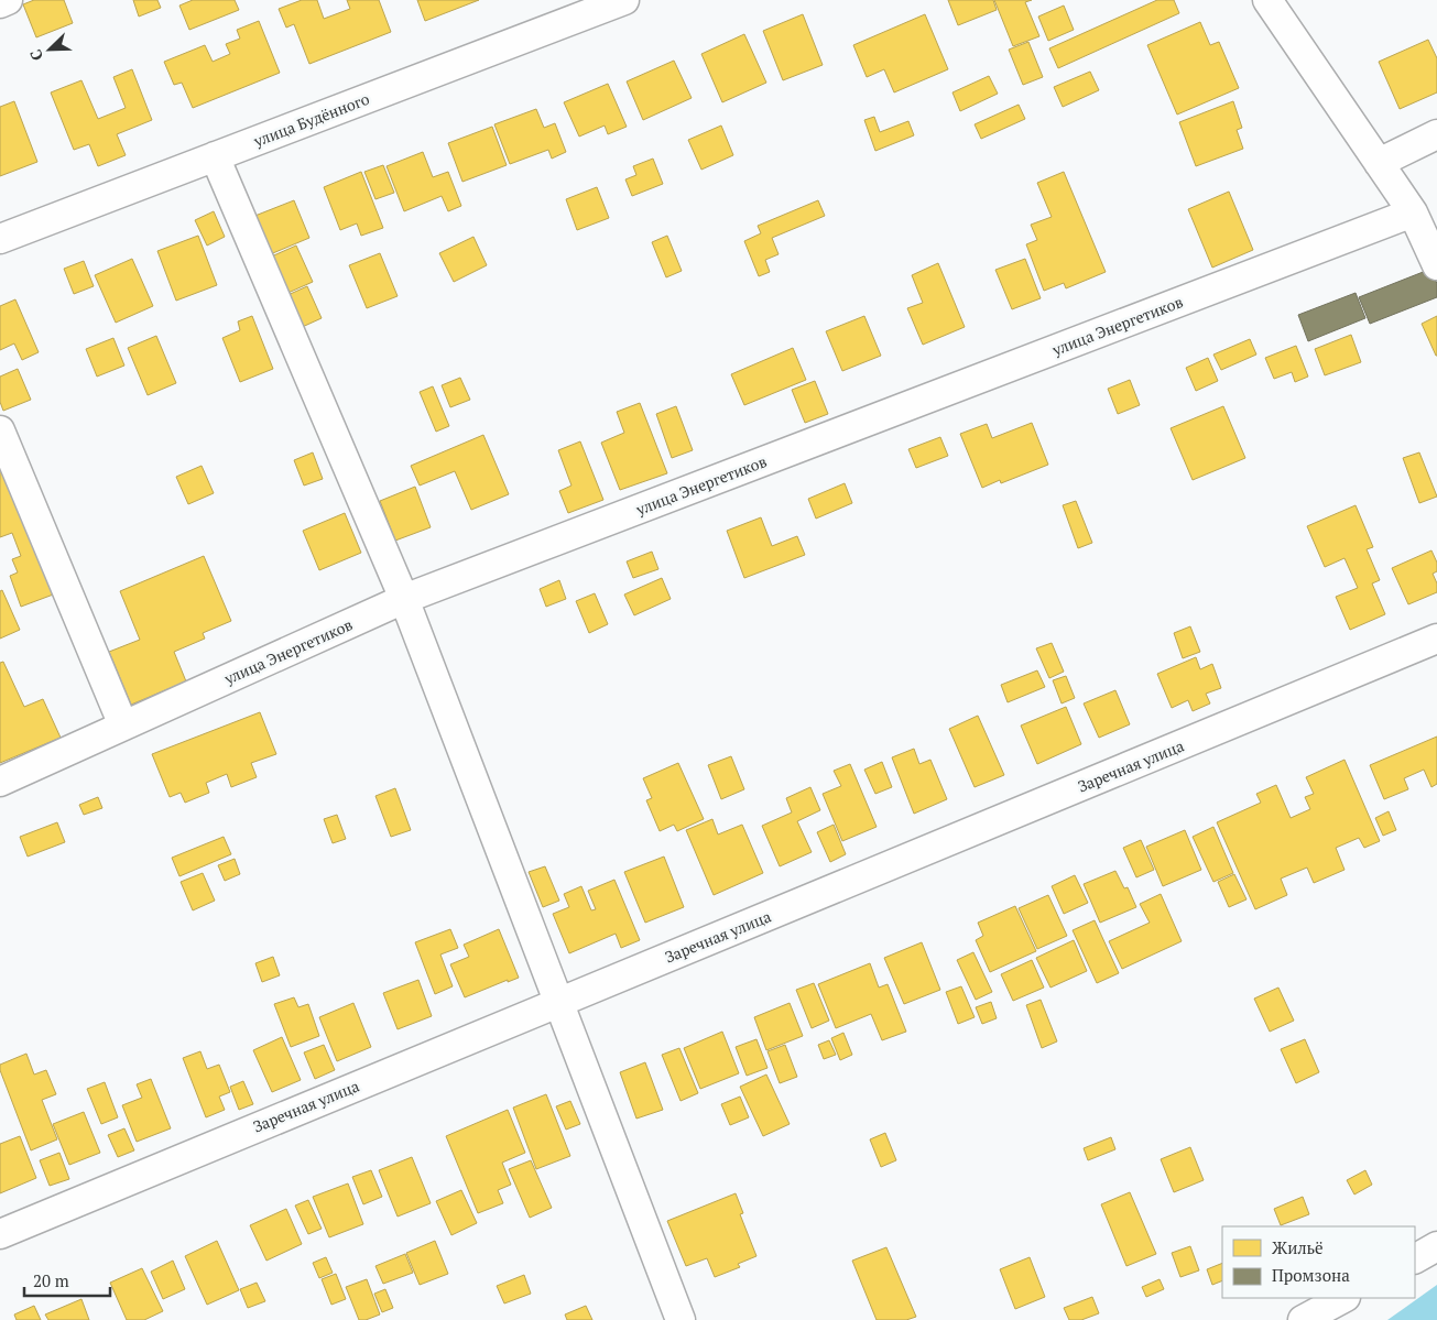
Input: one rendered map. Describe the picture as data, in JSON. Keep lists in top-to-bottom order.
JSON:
{
  "streets": {
    "street": ["улица Будённого", "улица Энергетиков", "Заречная улица"]
  },
  "legend": ["Жильё", "Промзона"],
  "scale_bar": "20 m",
  "north": "bottom left"
}
